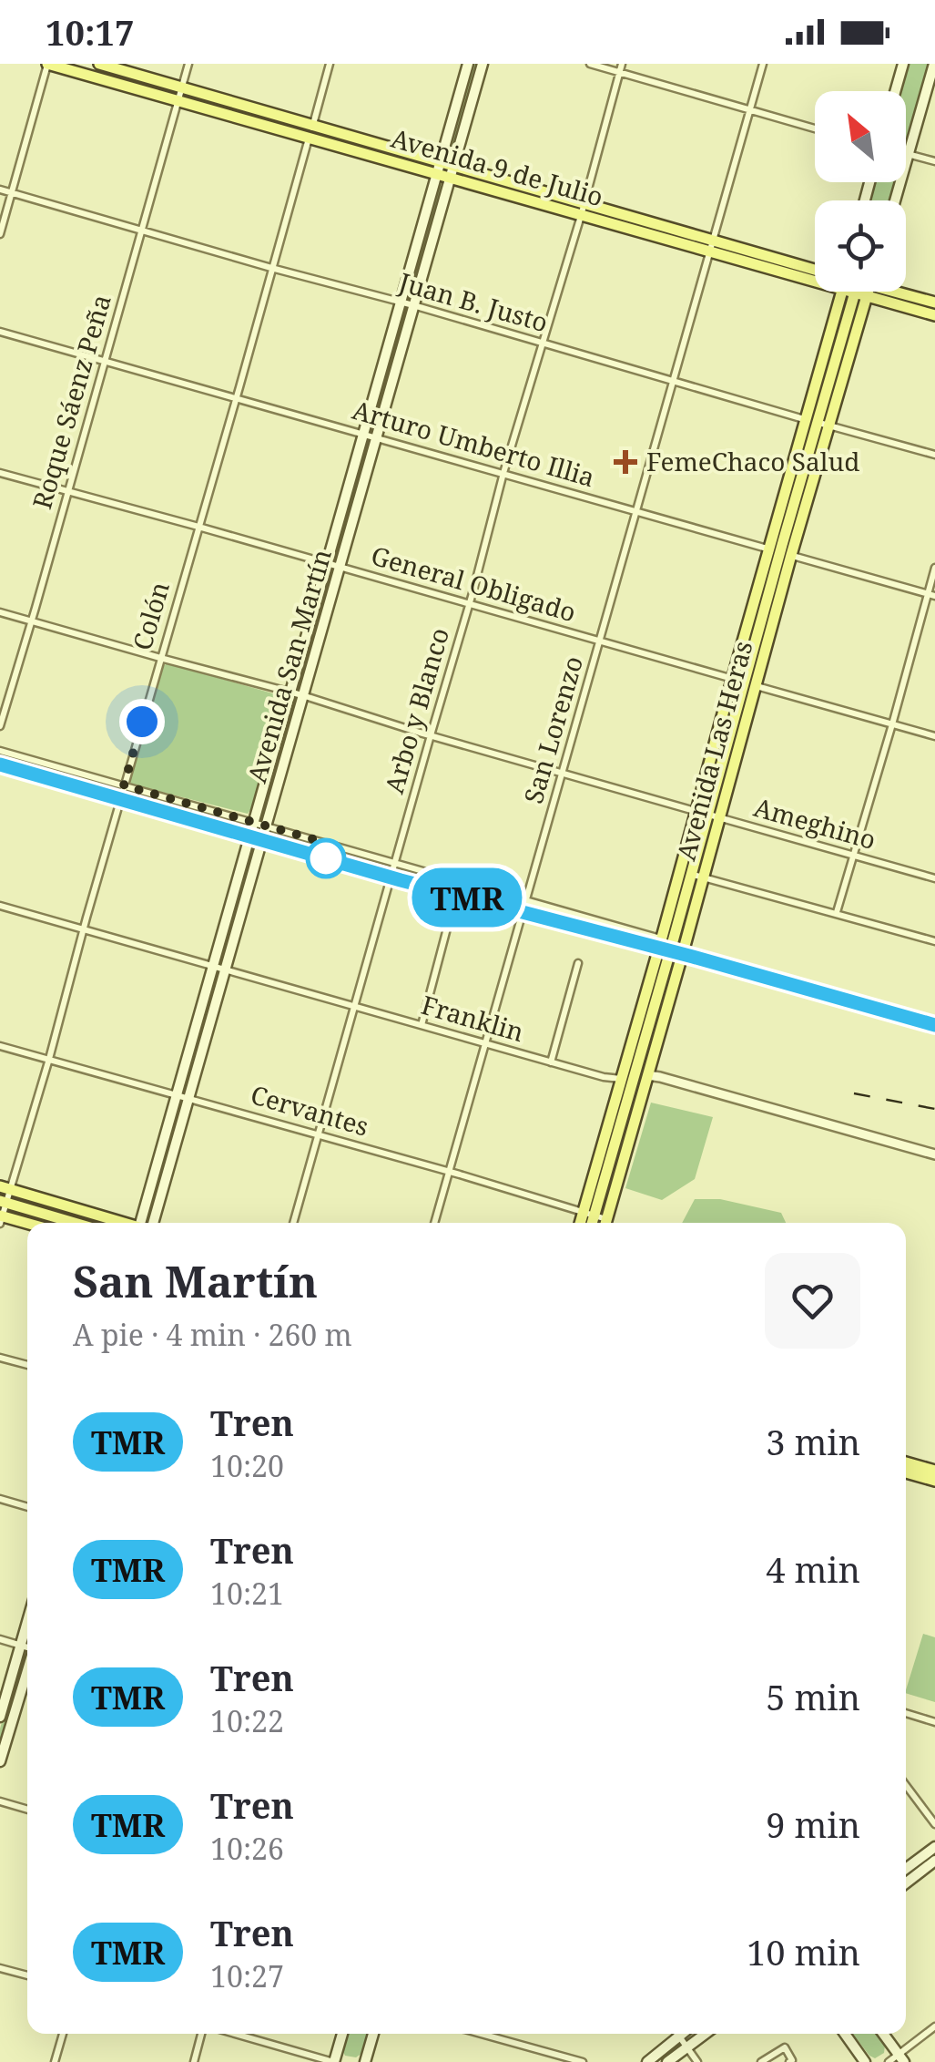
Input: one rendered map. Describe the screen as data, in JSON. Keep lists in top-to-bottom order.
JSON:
{
  "streets": {
    "main road": ["Avenida 9 de Julio", "Avenida San Martín", "Avenida Las Heras"],
    "street": [
      "Juan B. Justo",
      "Roque Sáenz Peña",
      "Arturo Umberto Illia",
      "General Obligado",
      "Colón",
      "Arbo y Blanco",
      "San Lorenzo",
      "Ameghino",
      "Franklin",
      "Cervantes"
    ]
  },
  "crossings": [
    ["Avenida 9 de Julio", "Roque Sáenz Peña"],
    ["Avenida 9 de Julio", "Colón"],
    ["Avenida 9 de Julio", "Avenida San Martín"],
    ["Avenida 9 de Julio", "Arbo y Blanco"],
    ["Avenida 9 de Julio", "San Lorenzo"],
    ["Juan B. Justo", "Roque Sáenz Peña"],
    ["Juan B. Justo", "Colón"],
    ["Juan B. Justo", "Avenida San Martín"],
    ["Juan B. Justo", "Arbo y Blanco"],
    ["Juan B. Justo", "San Lorenzo"],
    ["Juan B. Justo", "Avenida Las Heras"],
    ["Roque Sáenz Peña", "Arturo Umberto Illia"],
    ["Roque Sáenz Peña", "General Obligado"],
    ["Roque Sáenz Peña", "Ameghino"],
    ["Arturo Umberto Illia", "Colón"],
    ["Arturo Umberto Illia", "Avenida San Martín"],
    ["Arturo Umberto Illia", "Arbo y Blanco"],
    ["Arturo Umberto Illia", "San Lorenzo"],
    ["Arturo Umberto Illia", "Avenida Las Heras"],
    ["General Obligado", "Colón"],
    ["General Obligado", "Avenida San Martín"],
    ["General Obligado", "Arbo y Blanco"],
    ["General Obligado", "San Lorenzo"],
    ["General Obligado", "Avenida Las Heras"],
    ["Colón", "Ameghino"],
    ["Colón", "Franklin"],
    ["Colón", "Cervantes"],
    ["Avenida San Martín", "Ameghino"],
    ["Avenida San Martín", "Franklin"],
    ["Avenida San Martín", "Cervantes"],
    ["Arbo y Blanco", "Ameghino"],
    ["Arbo y Blanco", "Franklin"],
    ["Arbo y Blanco", "Cervantes"],
    ["San Lorenzo", "Ameghino"],
    ["San Lorenzo", "Franklin"],
    ["San Lorenzo", "Cervantes"],
    ["Avenida Las Heras", "Ameghino"],
    ["Avenida Las Heras", "Franklin"],
    ["Avenida Las Heras", "Cervantes"]
  ],
  "places": {
    "health": ["FemeChaco Salud"]
  },
  "north": "top left",
  "page": {
    "status": "10:17",
    "on_map": "TMR",
    "heading": ["San Martín", "A pie · 4 min · 260 m"],
    "list": [
      {
        "mark": "TMR",
        "name": "Tren",
        "note": "10:20",
        "value": "3 min"
      },
      {
        "mark": "TMR",
        "name": "Tren",
        "note": "10:21",
        "value": "4 min"
      },
      {
        "mark": "TMR",
        "name": "Tren",
        "note": "10:22",
        "value": "5 min"
      },
      {
        "mark": "TMR",
        "name": "Tren",
        "note": "10:26",
        "value": "9 min"
      },
      {
        "mark": "TMR",
        "name": "Tren",
        "note": "10:27",
        "value": "10 min"
      }
    ]
  }
}
